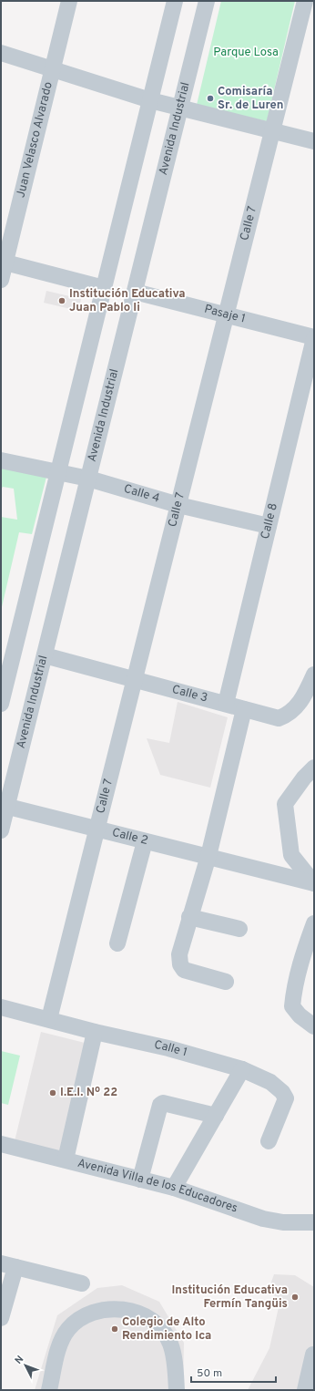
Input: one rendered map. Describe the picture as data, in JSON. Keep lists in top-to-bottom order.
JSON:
{
  "streets": {
    "street": [
      "Avenida Industrial",
      "Juan Velasco Alvarado",
      "Calle 7",
      "Pasaje 1",
      "Calle 4",
      "Calle 8",
      "Calle 3",
      "Calle 2",
      "Calle 1",
      "Avenida Villa de los Educadores"
    ]
  },
  "crossings": [
    ["Avenida Industrial", "Pasaje 1"],
    ["Avenida Industrial", "Calle 4"],
    ["Avenida Industrial", "Calle 3"],
    ["Avenida Industrial", "Calle 2"],
    ["Calle 7", "Pasaje 1"],
    ["Calle 7", "Calle 4"],
    ["Calle 7", "Calle 3"],
    ["Calle 7", "Calle 2"],
    ["Calle 7", "Calle 1"],
    ["Pasaje 1", "Calle 8"],
    ["Calle 4", "Calle 8"],
    ["Calle 8", "Calle 3"]
  ],
  "parks": ["Parque Losa"],
  "places": [
    "Comisaría Sr. de Luren",
    "Institución Educativa Juan Pablo Ii",
    "I.E.I. Nº 22",
    "Institución Educativa Fermín Tangüis",
    "Colegio de Alto Rendimiento Ica"
  ],
  "scale_bar": "50 m",
  "north": "top left"
}
